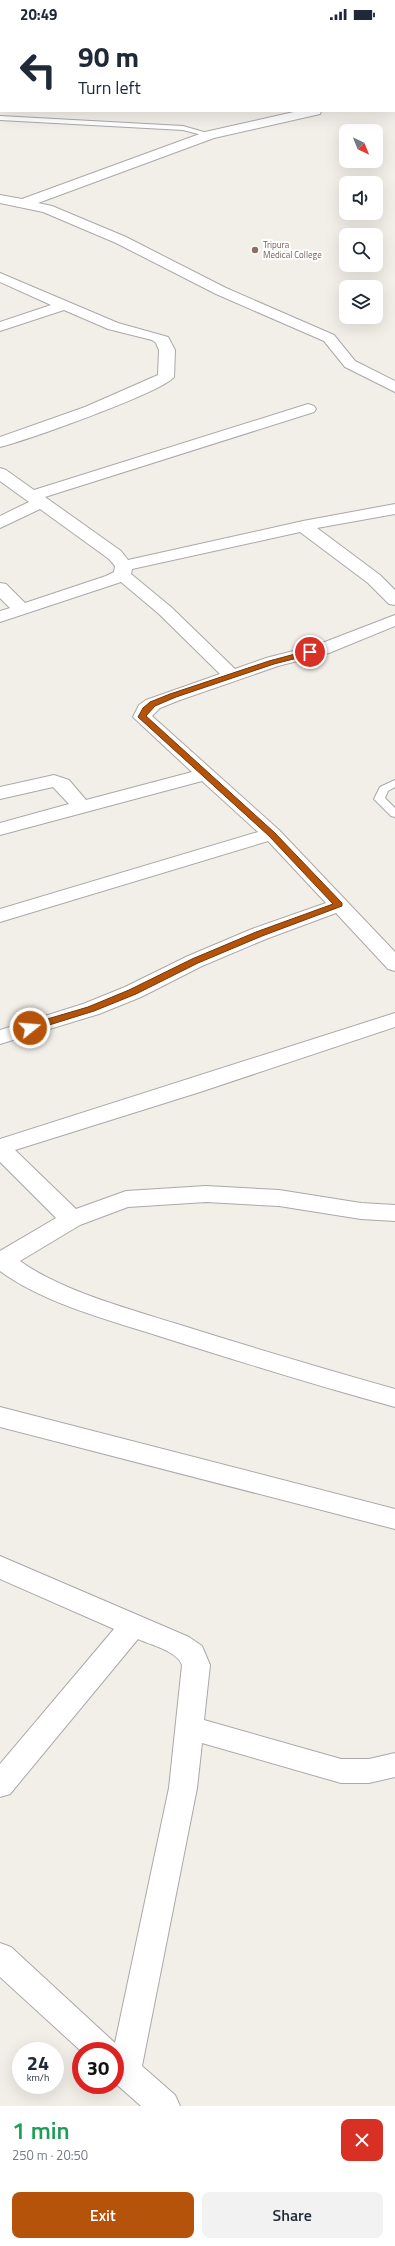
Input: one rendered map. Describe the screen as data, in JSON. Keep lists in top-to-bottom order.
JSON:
{
  "places": ["Tripura Medical College"],
  "north": "bottom right",
  "page": {
    "status": "20:49",
    "turn": ["90 m", "Turn left"],
    "speed": "24 km/h",
    "limit": "30",
    "heading": ["1 min", "250 m · 20:50"],
    "buttons": ["Exit", "Share"]
  }
}
